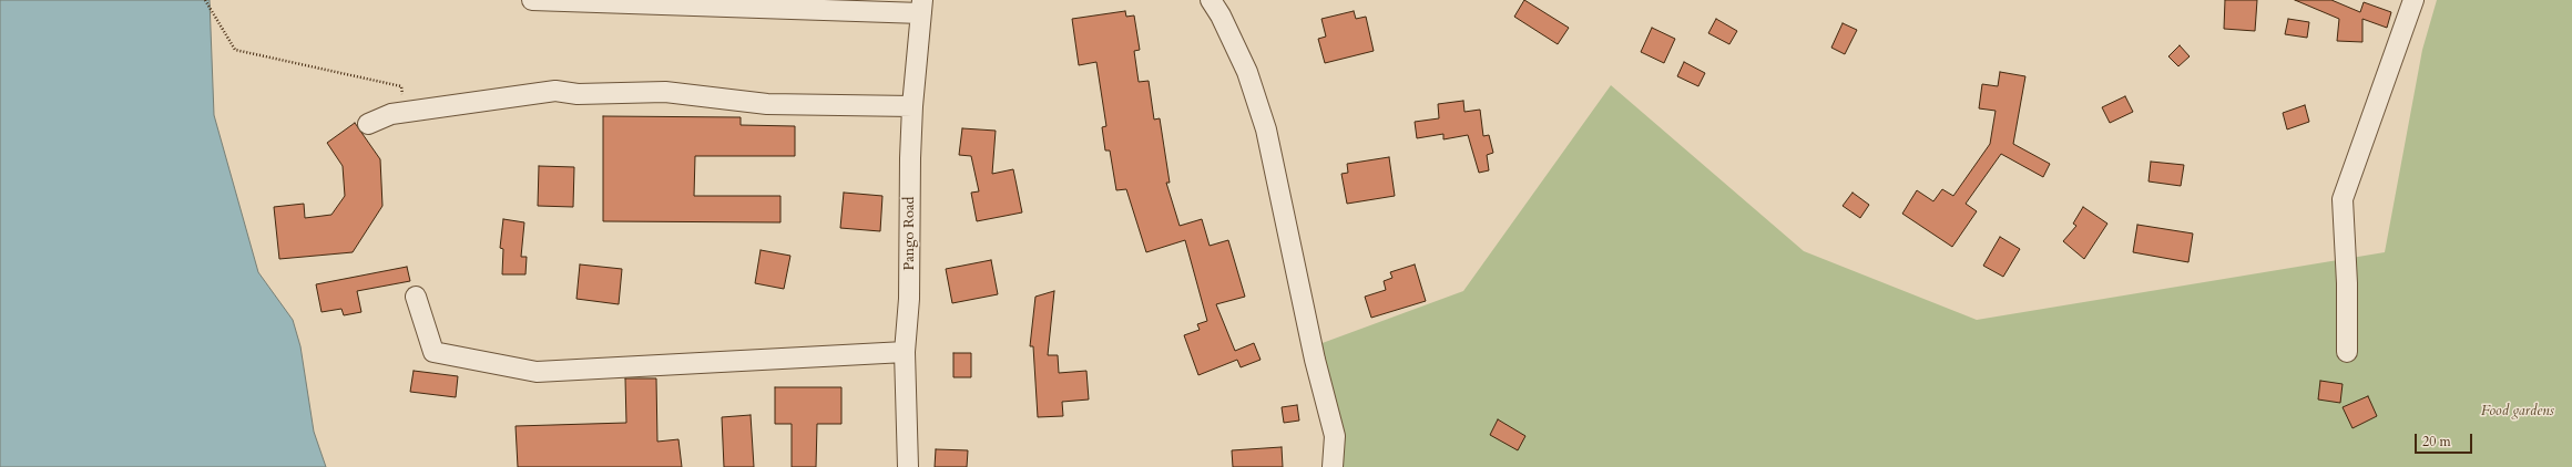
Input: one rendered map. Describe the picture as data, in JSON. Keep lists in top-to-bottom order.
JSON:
{
  "streets": {
    "street": ["Pango Road"]
  },
  "parks": ["Food gardens"],
  "scale_bar": "20 m"
}
